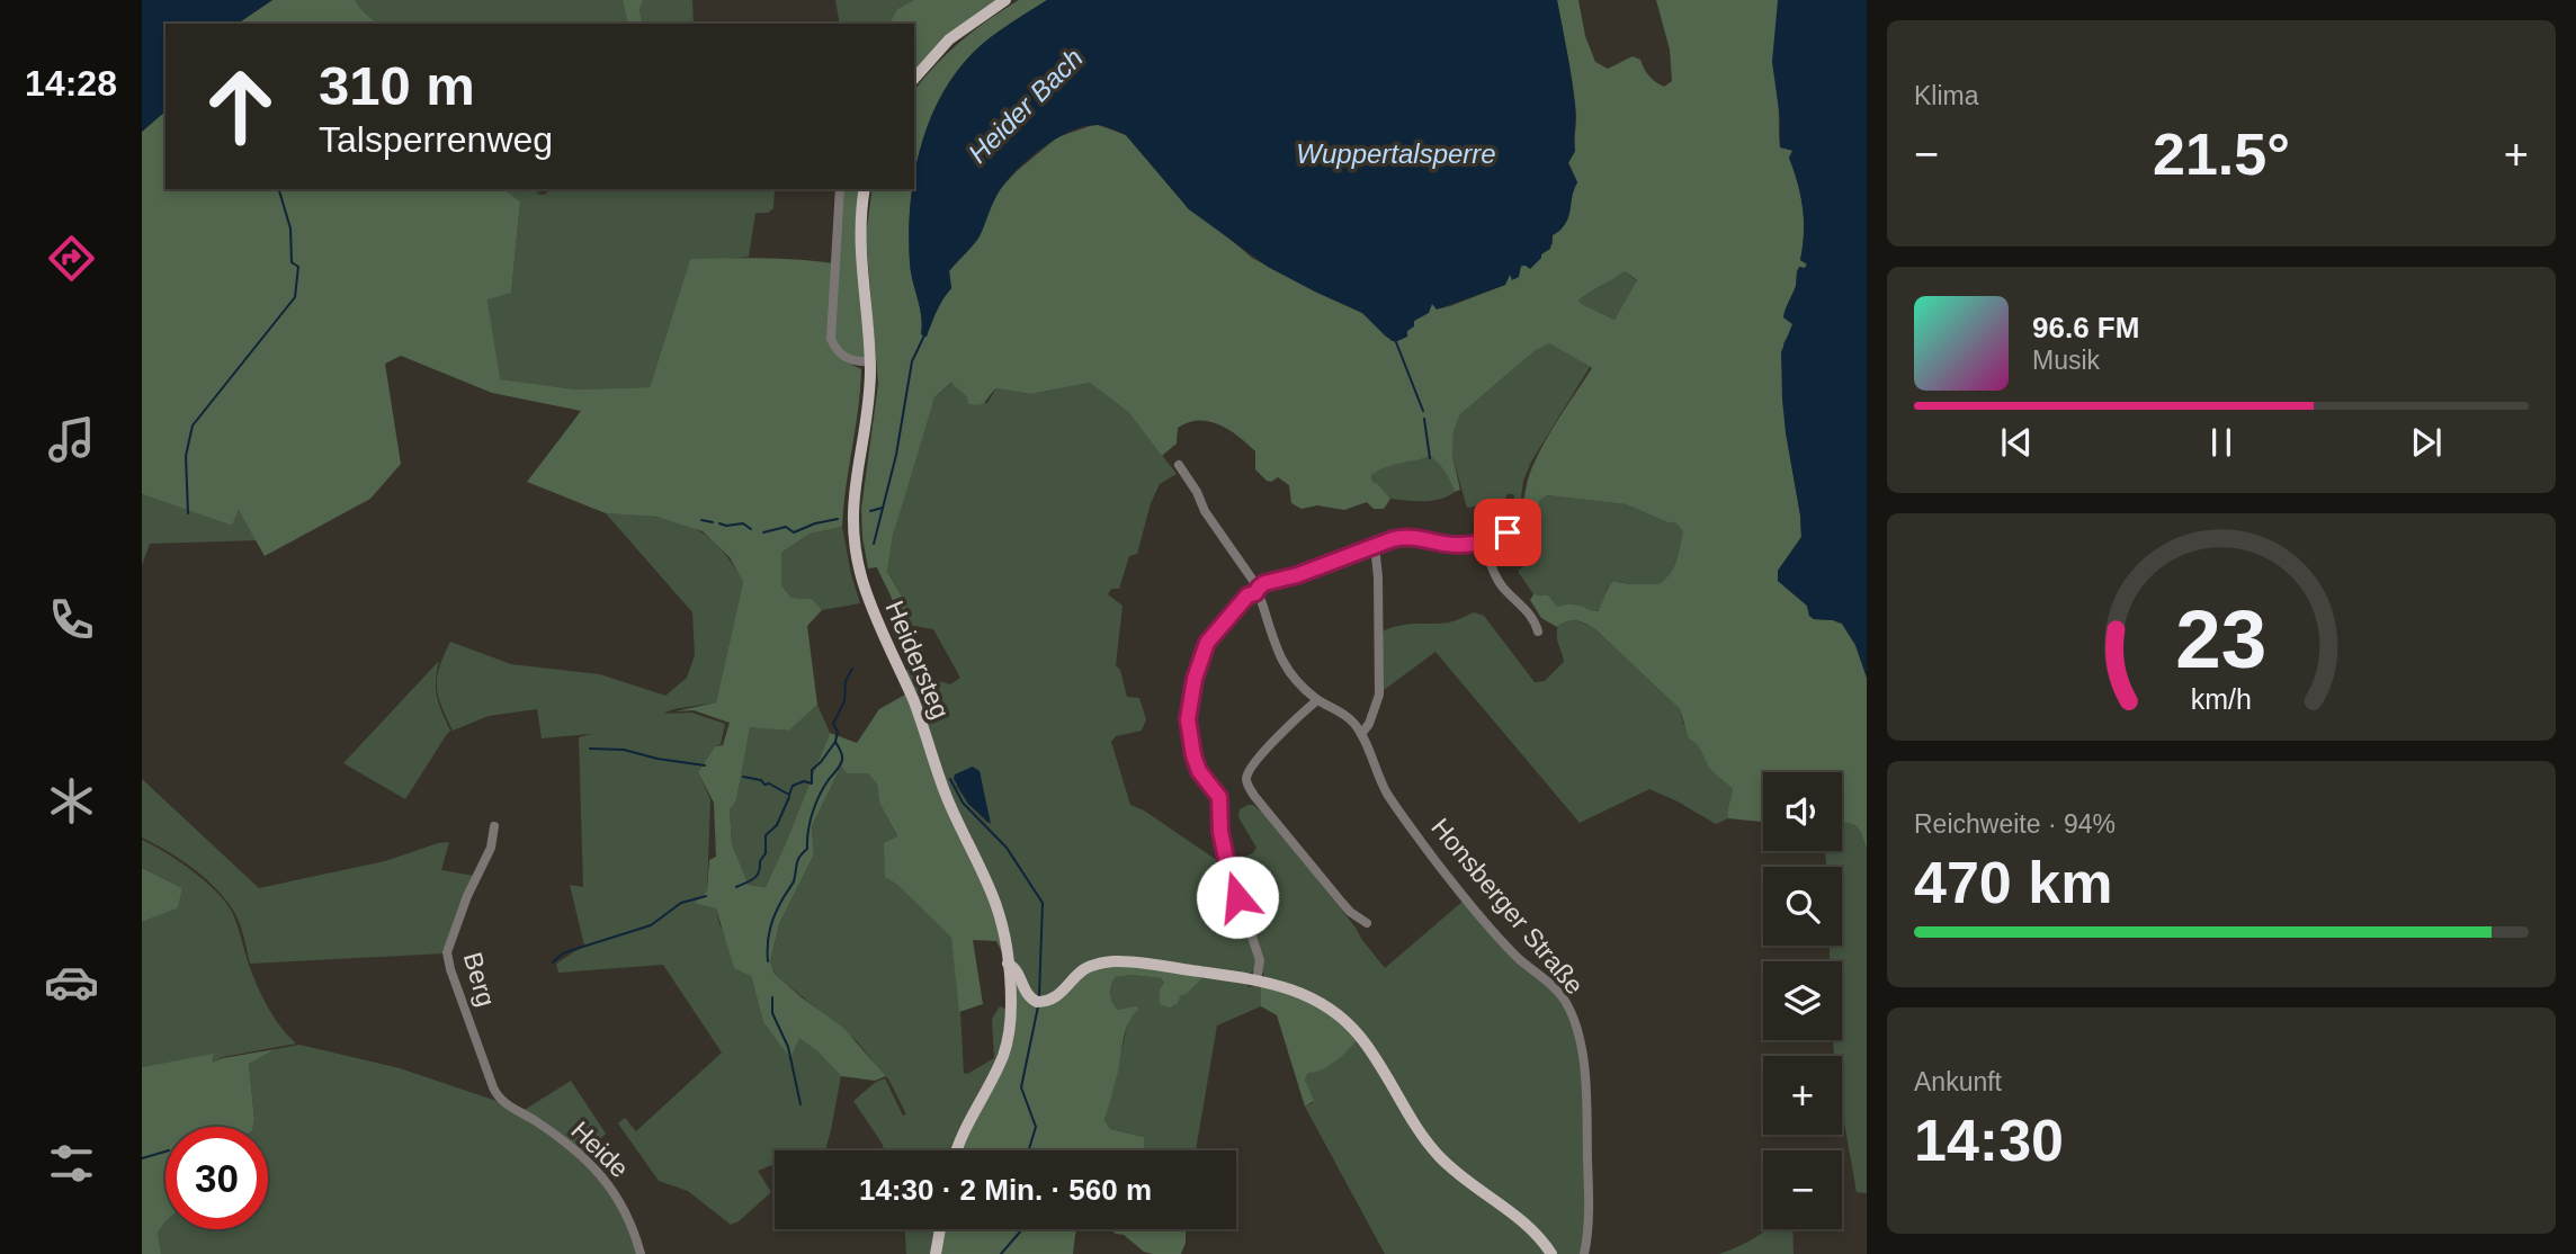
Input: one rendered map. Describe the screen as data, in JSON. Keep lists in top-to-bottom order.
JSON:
{
  "streets": {
    "main road": ["Heidersteg"],
    "street": ["Honsberger Straße", "Berg", "Heide"]
  },
  "crossings": [
    ["Berg", "Heide"]
  ],
  "water": ["Heider Bach", "Wuppertalsperre"],
  "page": {
    "tabs": "14:28",
    "tile": [
      "Klima",
      ["Reichweite · 94%", "470 km"],
      ["Ankunft", "14:30"]
    ],
    "turn": ["310 m", "Talsperrenweg"],
    "heat": ["−", "21.5°", "+"],
    "song": ["96.6 FM", "Musik"],
    "map_buttons": ["+", "−"],
    "limit": "30",
    "trip": "14:30 · 2 Min. · 560 m",
    "gauge": ["23", "km/h"]
  }
}
